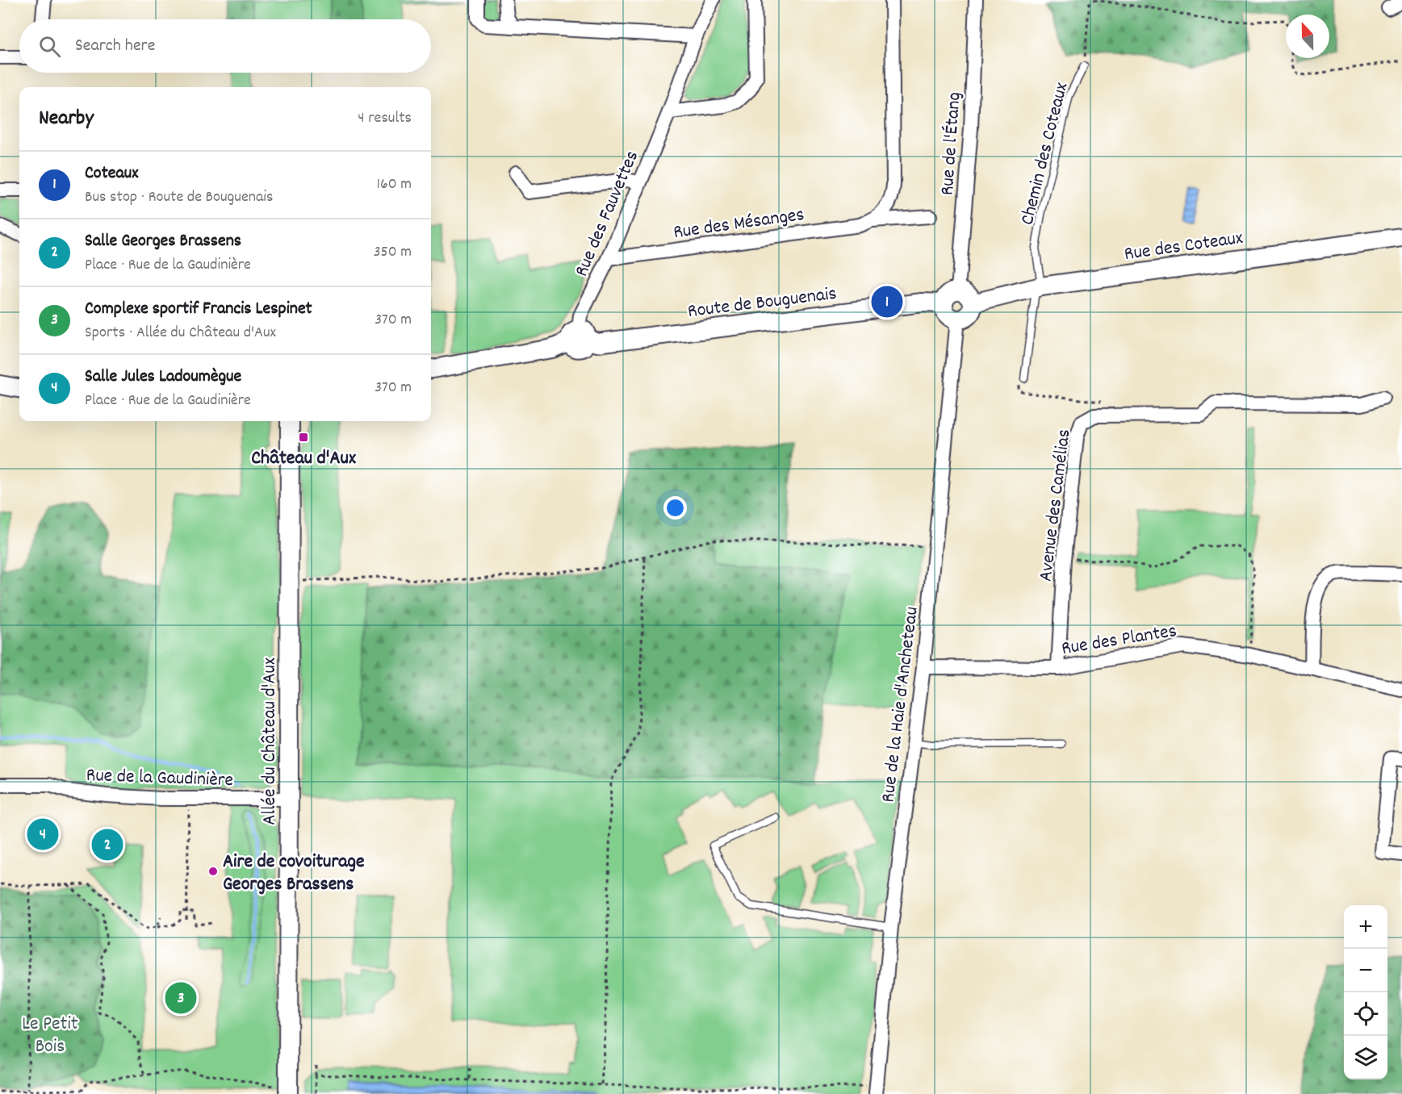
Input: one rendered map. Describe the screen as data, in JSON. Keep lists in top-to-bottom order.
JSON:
{
  "streets": {
    "street": [
      "Rue de l'Étang",
      "Rue des Fauvettes",
      "Rue des Mésanges",
      "Rue des Coteaux",
      "Route de Bouguenais",
      "Avenue des Camélias",
      "Rue des Plantes",
      "Rue de la Haie d'Ancheteau",
      "Allée du Château d'Aux",
      "Rue de la Gaudinière"
    ],
    "lane": ["Chemin des Coteaux"]
  },
  "crossings": [
    ["Rue de l'Étang", "Rue des Coteaux"],
    ["Rue de l'Étang", "Route de Bouguenais"],
    ["Rue de l'Étang", "Rue de la Haie d'Ancheteau"],
    ["Chemin des Coteaux", "Rue des Coteaux"],
    ["Rue des Fauvettes", "Rue des Mésanges"],
    ["Rue des Fauvettes", "Route de Bouguenais"],
    ["Rue des Coteaux", "Route de Bouguenais"],
    ["Rue des Coteaux", "Rue de la Haie d'Ancheteau"],
    ["Route de Bouguenais", "Rue de la Haie d'Ancheteau"],
    ["Avenue des Camélias", "Rue des Plantes"],
    ["Rue des Plantes", "Rue de la Haie d'Ancheteau"],
    ["Allée du Château d'Aux", "Rue de la Gaudinière"]
  ],
  "parks": ["Le Petit Bois"],
  "places": {
    "transit": ["Château d'Aux"],
    "other": ["Aire de covoiturage Georges Brassens"]
  },
  "north": "top",
  "page": {
    "search": "Search here",
    "heading": ["Nearby", "4 results"],
    "list": [
      {
        "mark": "1",
        "name": "Coteaux",
        "note": "Bus stop · Route de Bouguenais",
        "value": "160 m"
      },
      {
        "mark": "2",
        "name": "Salle Georges Brassens",
        "note": "Place · Rue de la Gaudinière",
        "value": "350 m"
      },
      {
        "mark": "3",
        "name": "Complexe sportif Francis Lespinet",
        "note": "Sports · Allée du Château d'Aux",
        "value": "370 m"
      },
      {
        "mark": "4",
        "name": "Salle Jules Ladoumègue",
        "note": "Place · Rue de la Gaudinière",
        "value": "370 m"
      }
    ],
    "pins": [
      "1",
      "4",
      "2",
      "3"
    ],
    "map_buttons": ["+", "−"]
  }
}
